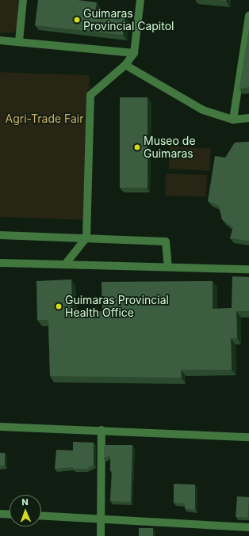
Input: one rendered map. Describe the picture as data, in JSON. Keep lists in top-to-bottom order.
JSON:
{
  "parks": ["Agri-Trade Fair"],
  "places": ["Guimaras Provincial Capitol", "Museo de Guimaras", "Guimaras Provincial Health Office"],
  "north": "top"
}
